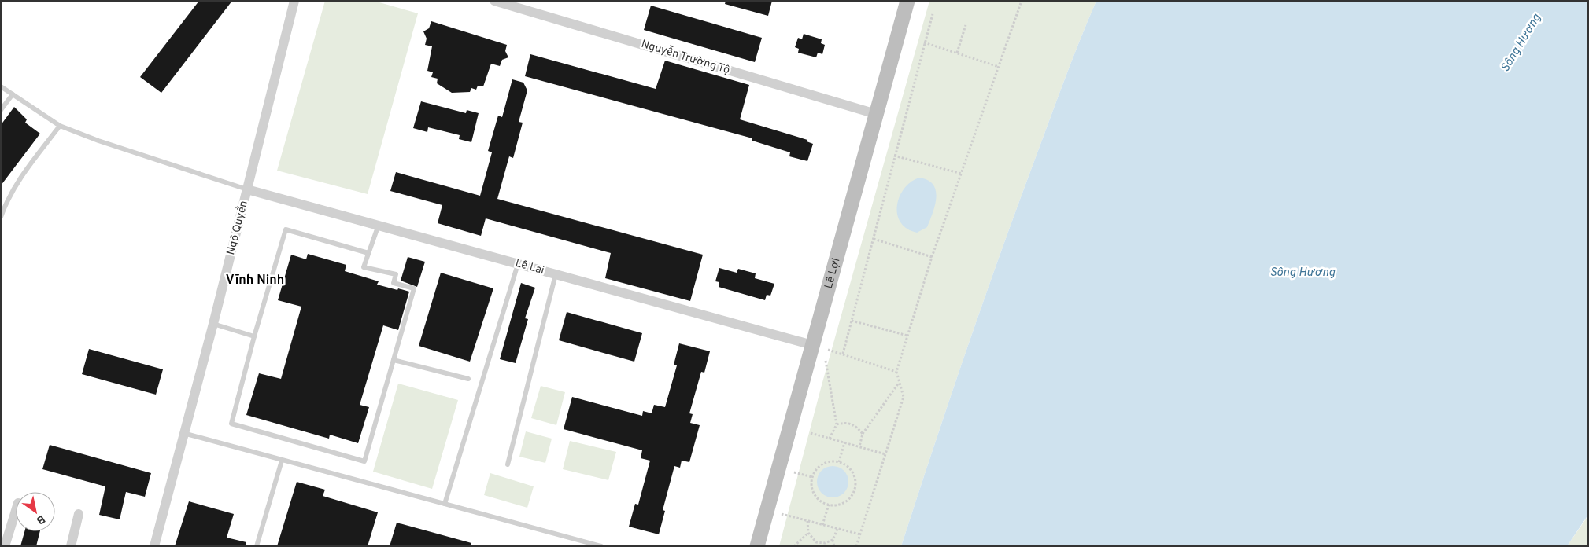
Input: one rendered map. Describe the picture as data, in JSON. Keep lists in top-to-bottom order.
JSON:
{
  "streets": {
    "main road": ["Lê Lợi"],
    "street": ["Nguyễn Trường Tộ", "Ngô Quyền", "Lê Lai"]
  },
  "crossings": [
    ["Nguyễn Trường Tộ", "Lê Lợi"],
    ["Ngô Quyền", "Lê Lai"],
    ["Lê Lai", "Lê Lợi"]
  ],
  "districts": ["Vĩnh Ninh"],
  "water": ["Sông Hương"],
  "north": "bottom right"
}
